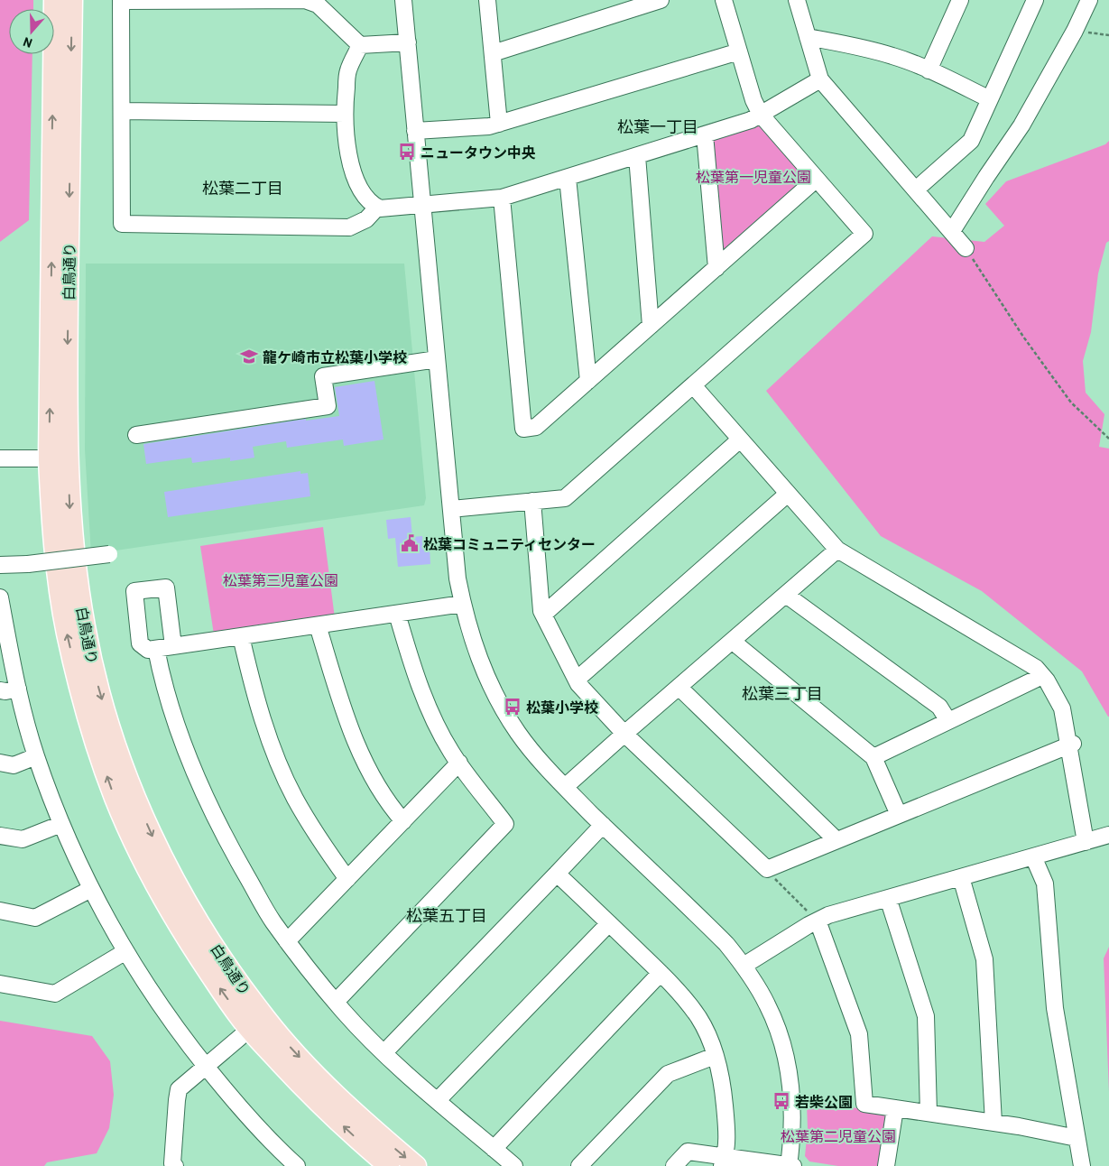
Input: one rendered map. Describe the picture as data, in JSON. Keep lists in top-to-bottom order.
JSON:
{
  "streets": {
    "main road": ["白鳥通り"]
  },
  "districts": [
    "松葉一丁目",
    "松葉二丁目",
    "松葉三丁目",
    "松葉五丁目"
  ],
  "parks": ["松葉第一児童公園", "松葉第三児童公園", "松葉第二児童公園"],
  "places": {
    "bus stop": ["ニュータウン中央", "松葉小学校", "若柴公園"],
    "school or university": ["龍ケ崎市立松葉小学校"],
    "public building": ["松葉コミュニティセンター"]
  },
  "north": "bottom"
}
